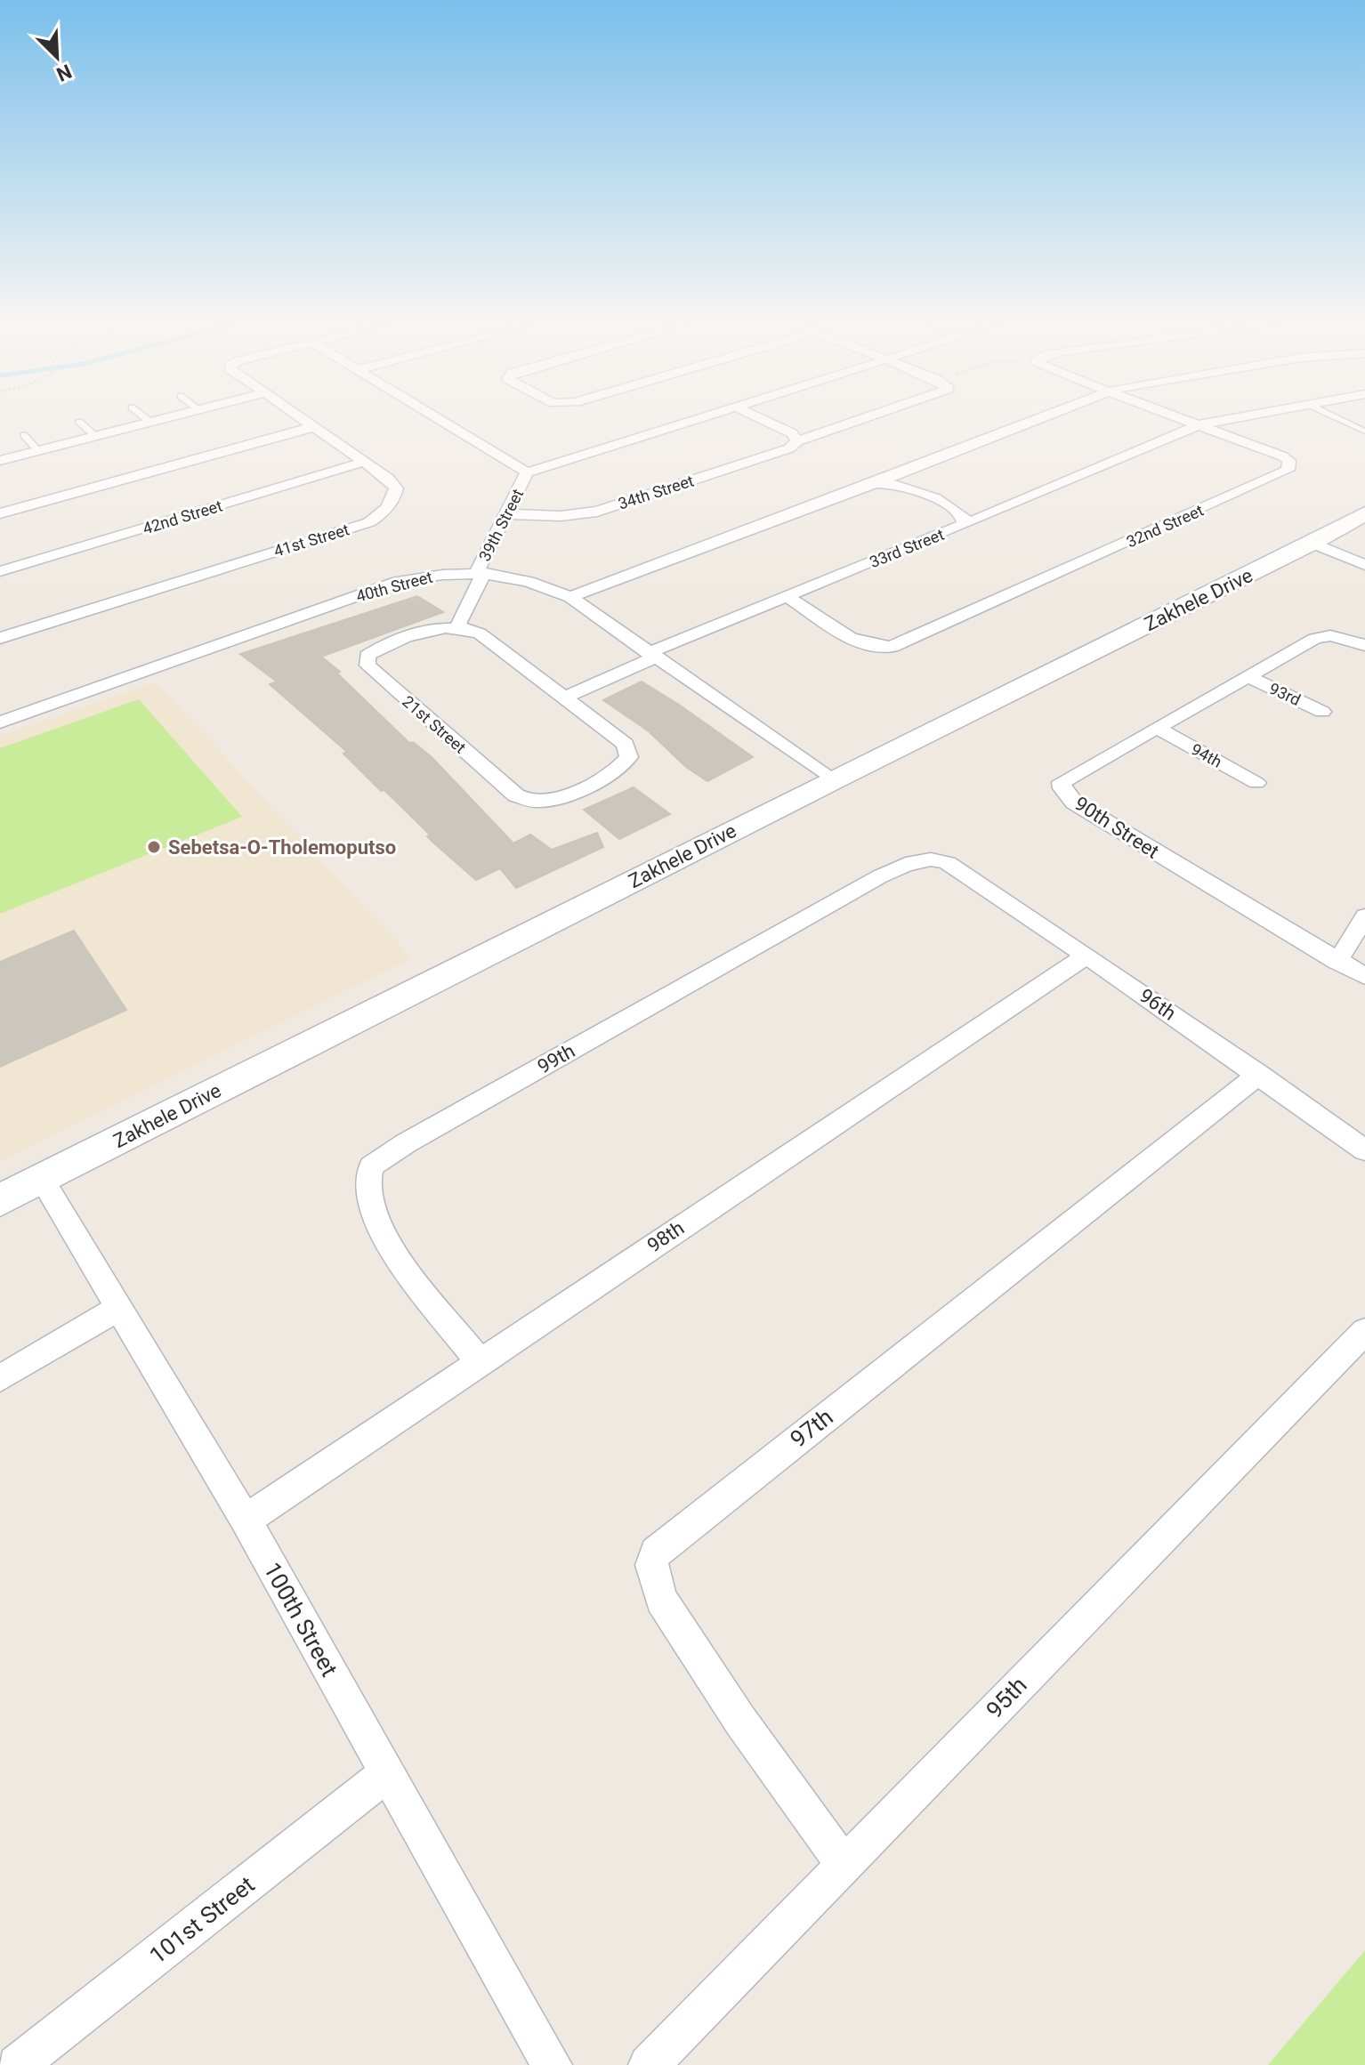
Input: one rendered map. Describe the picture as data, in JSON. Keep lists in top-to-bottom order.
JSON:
{
  "streets": {
    "street": [
      "34th Street",
      "42nd Street",
      "39th Street",
      "32nd Street",
      "41st Street",
      "33rd Street",
      "40th Street",
      "Zakhele Drive",
      "93rd",
      "21st Street",
      "94th",
      "90th Street",
      "96th",
      "99th",
      "98th",
      "97th",
      "100th Street",
      "95th",
      "101st Street"
    ]
  },
  "crossings": [
    ["34th Street", "39th Street"],
    ["42nd Street", "41st Street"],
    ["39th Street", "40th Street"],
    ["39th Street", "21st Street"],
    ["32nd Street", "33rd Street"],
    ["33rd Street", "40th Street"],
    ["33rd Street", "21st Street"],
    ["40th Street", "Zakhele Drive"],
    ["Zakhele Drive", "100th Street"],
    ["93rd", "90th Street"],
    ["94th", "90th Street"],
    ["96th", "99th"],
    ["96th", "98th"],
    ["96th", "97th"],
    ["99th", "98th"],
    ["98th", "100th Street"],
    ["97th", "95th"],
    ["100th Street", "101st Street"]
  ],
  "places": ["Sebetsa-O-Tholemoputso"],
  "north": "bottom right"
}
